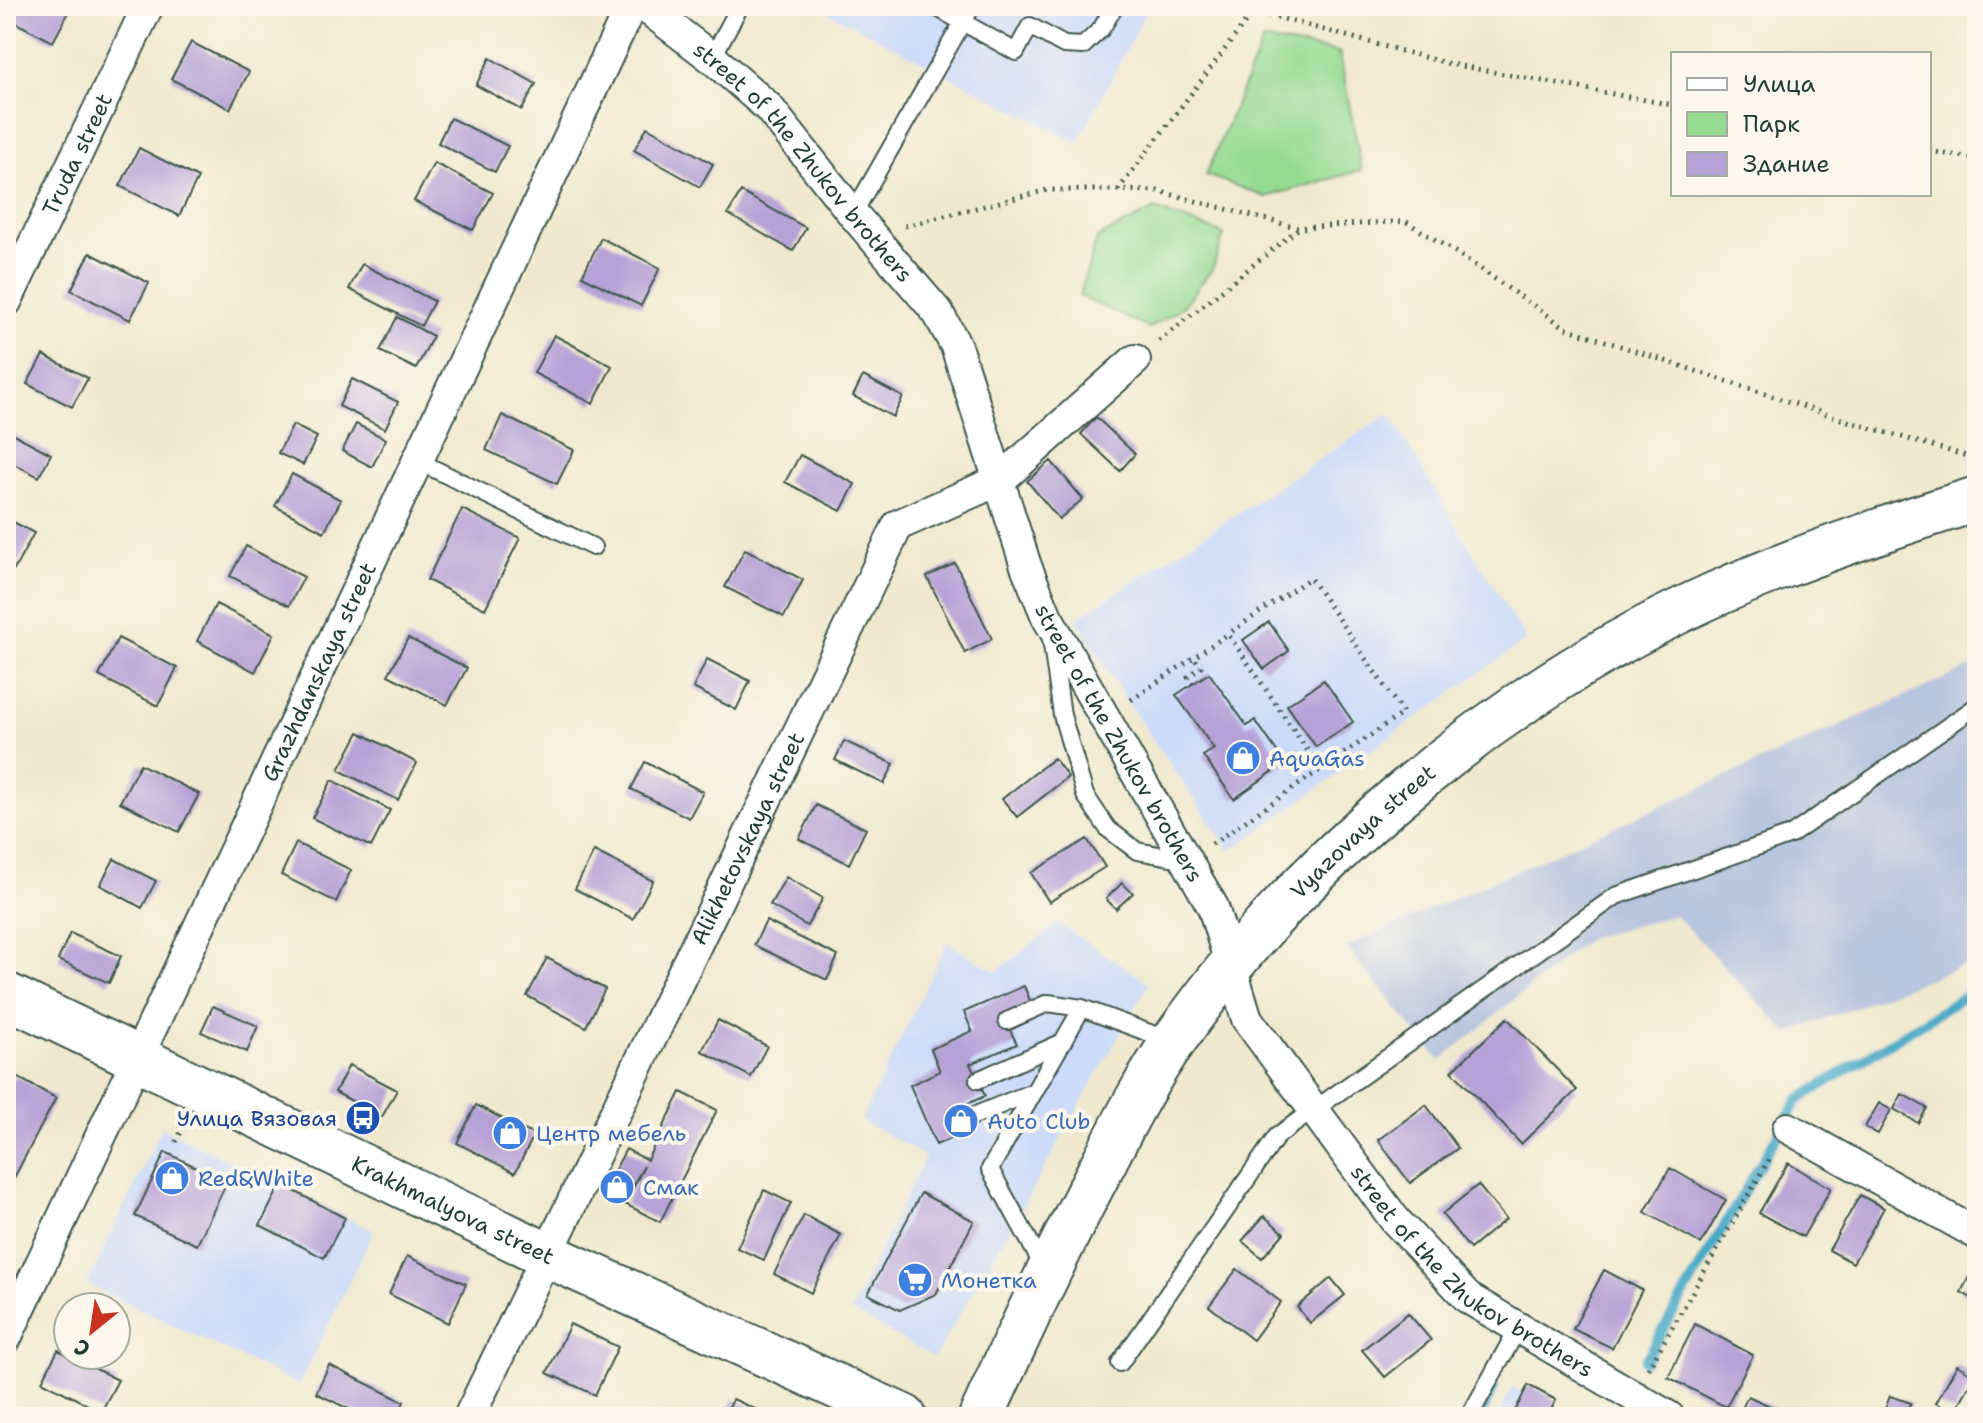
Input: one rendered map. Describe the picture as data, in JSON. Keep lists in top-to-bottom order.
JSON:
{
  "streets": {
    "street": [
      "Truda street",
      "street of the Zhukov brothers",
      "Grazhdanskaya street",
      "Vyazovaya street",
      "Alikhetovskaya street",
      "Krakhmalyova street"
    ]
  },
  "crossings": [
    ["street of the Zhukov brothers", "Vyazovaya street"],
    ["street of the Zhukov brothers", "Alikhetovskaya street"],
    ["Grazhdanskaya street", "Krakhmalyova street"],
    ["Alikhetovskaya street", "Krakhmalyova street"]
  ],
  "places": {
    "shop": [
      "AquaGas",
      "Auto Club",
      "Центр мебель",
      "Red&White",
      "Смак"
    ],
    "bus stop": ["Улица Вязовая"],
    "supermarket": ["Монетка"]
  },
  "legend": ["Улица", "Парк", "Здание"],
  "north": "bottom left"
}
